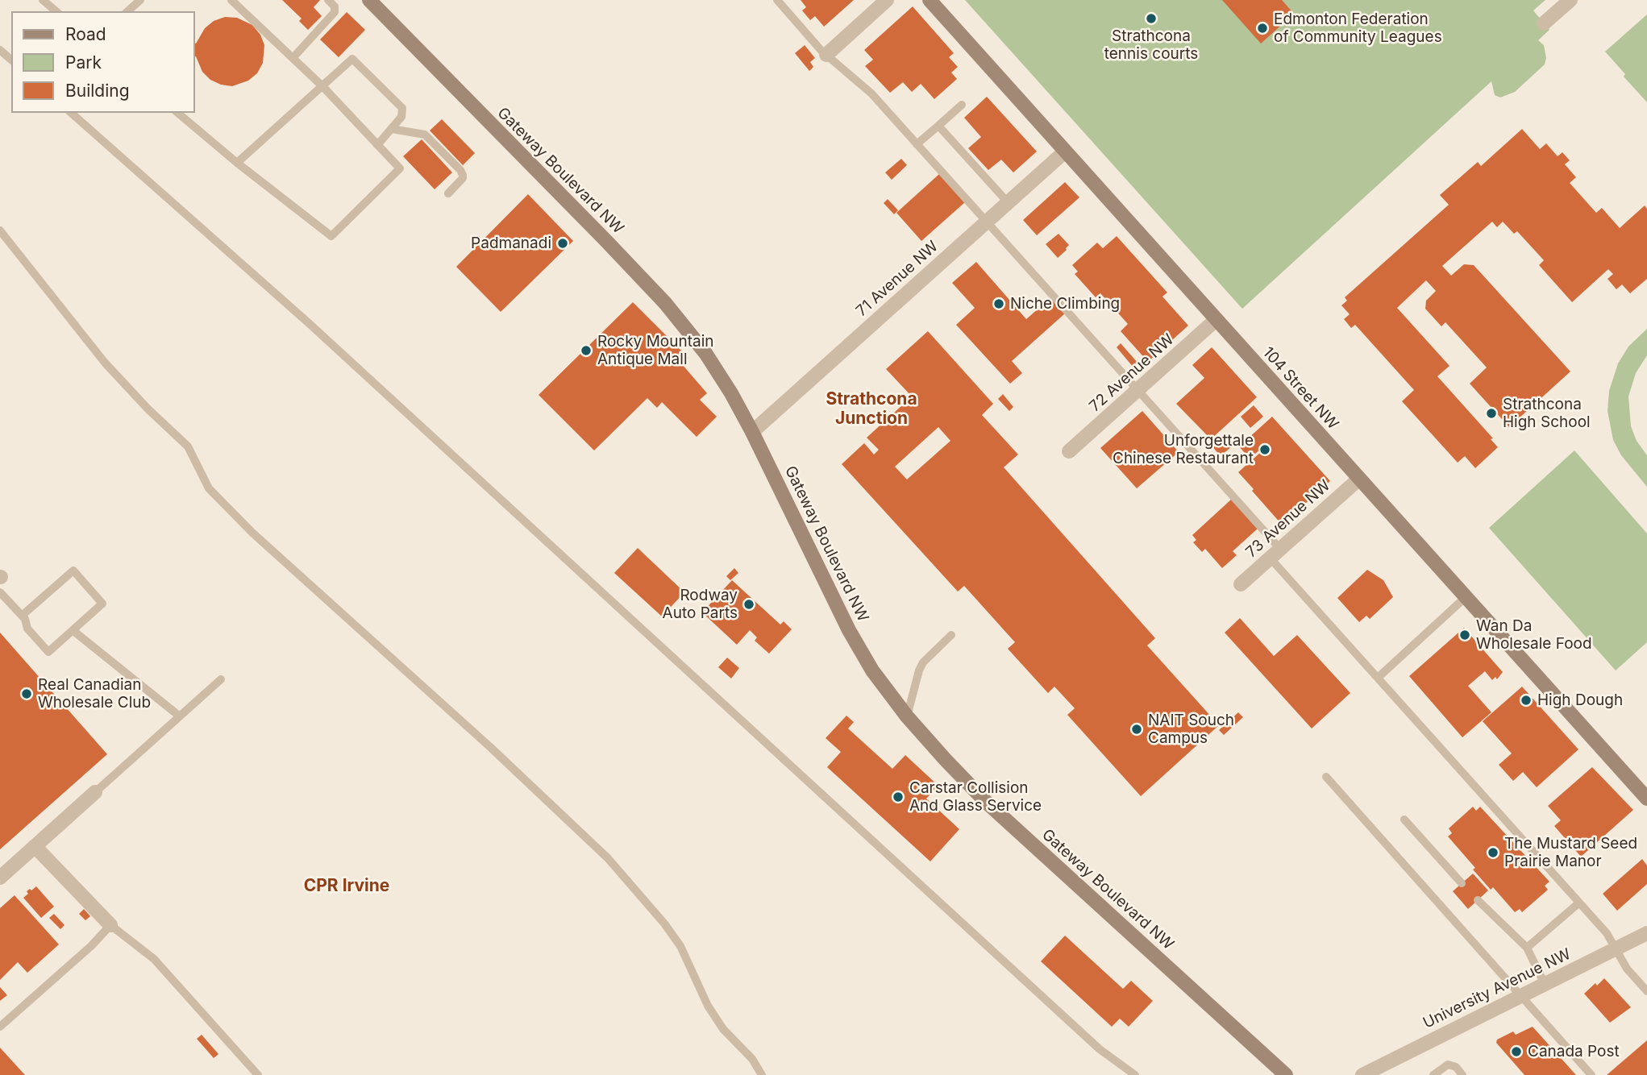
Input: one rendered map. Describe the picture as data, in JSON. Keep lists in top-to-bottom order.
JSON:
{
  "streets": {
    "main road": ["Gateway Boulevard NW", "104 Street NW"],
    "street": [
      "71 Avenue NW",
      "72 Avenue NW",
      "73 Avenue NW",
      "University Avenue NW"
    ]
  },
  "crossings": [
    ["Gateway Boulevard NW", "71 Avenue NW"],
    ["71 Avenue NW", "104 Street NW"],
    ["72 Avenue NW", "104 Street NW"],
    ["104 Street NW", "73 Avenue NW"]
  ],
  "districts": ["Strathcona Junction", "CPR Irvine"],
  "places": [
    "Strathcona tennis courts",
    "Edmonton Federation of Community Leagues",
    "Padmanadi",
    "Niche Climbing",
    "Rocky Mountain Antique Mall",
    "Strathcona High School",
    "Unforgettale Chinese Restaurant",
    "Rodway Auto Parts",
    "Wan Da Wholesale Food",
    "Real Canadian Wholesale Club",
    "High Dough",
    "NAIT Souch Campus",
    "Carstar Collision And Glass Service",
    "The Mustard Seed Prairie Manor",
    "Canada Post"
  ],
  "legend": ["Road", "Park", "Building"]
}
